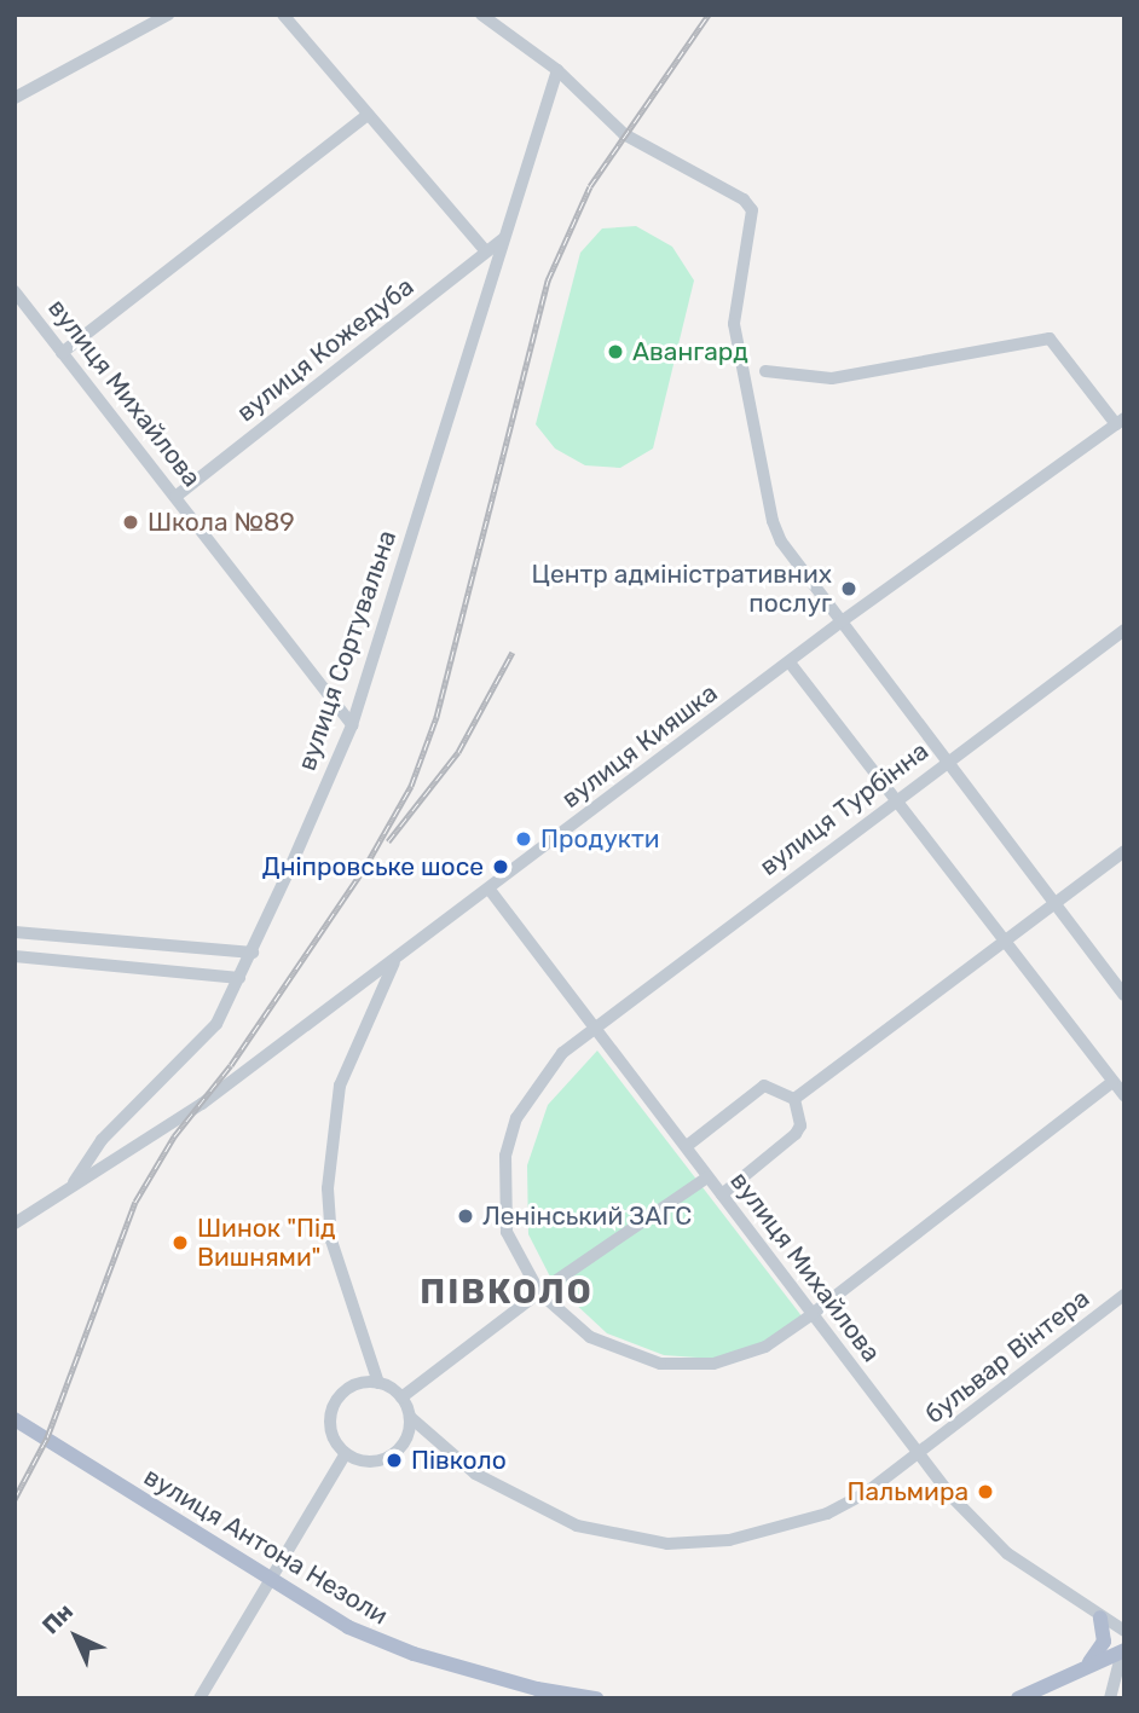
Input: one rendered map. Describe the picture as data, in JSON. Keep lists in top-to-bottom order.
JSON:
{
  "streets": {
    "main road": ["вулиця Антона Незоли"],
    "street": [
      "вулиця Кожедуба",
      "вулиця Михайлова",
      "вулиця Сортувальна",
      "вулиця Кияшка",
      "вулиця Турбінна",
      "бульвар Вінтера"
    ]
  },
  "crossings": [
    ["вулиця Кожедуба", "вулиця Михайлова"],
    ["вулиця Кожедуба", "вулиця Сортувальна"],
    ["вулиця Михайлова", "вулиця Сортувальна"],
    ["вулиця Михайлова", "вулиця Кияшка"],
    ["вулиця Михайлова", "вулиця Турбінна"],
    ["вулиця Михайлова", "бульвар Вінтера"],
    ["вулиця Сортувальна", "вулиця Кияшка"]
  ],
  "districts": ["ПІВКОЛО"],
  "places": [
    "Авангард",
    "Школа №89",
    "Центр адміністративних послуг",
    "Продукти",
    "Дніпровське шосе",
    "Ленінський ЗАГС",
    "Шинок \"Під Вишнями\"",
    "Півколо",
    "Пальмира"
  ],
  "north": "top left"
}
